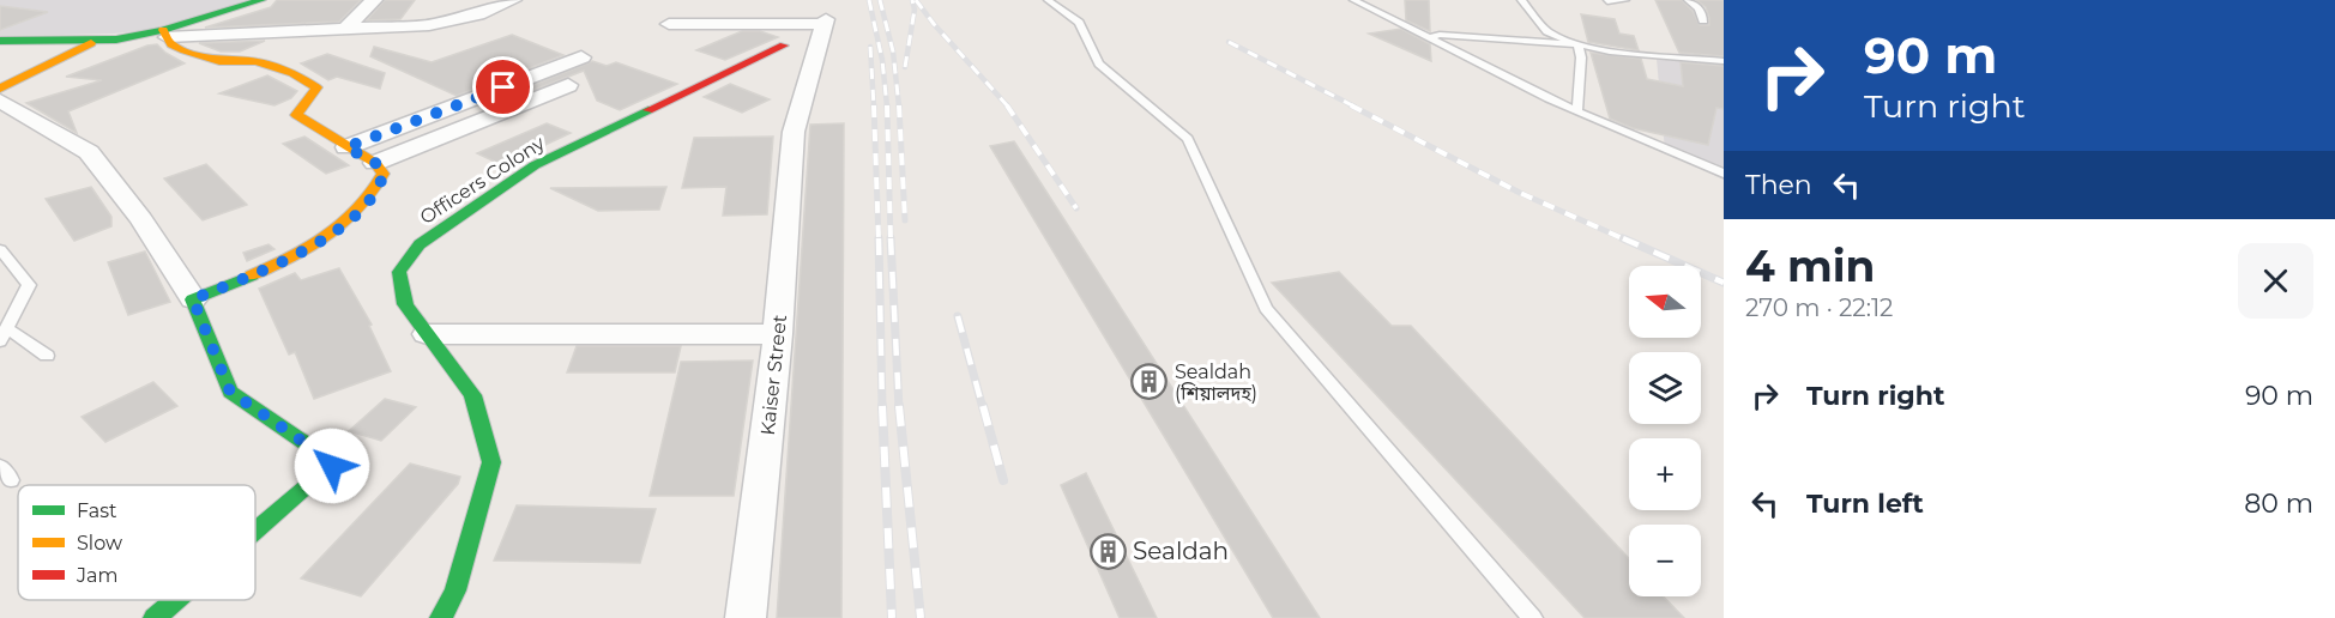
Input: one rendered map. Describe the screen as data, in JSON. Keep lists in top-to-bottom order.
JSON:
{
  "streets": {
    "street": ["Officers Colony", "Kaiser Street"]
  },
  "places": {
    "building": ["Sealdah (শিয়ালদহ)", "Sealdah"]
  },
  "legend": ["Fast", "Slow", "Jam"],
  "north": "left",
  "page": {
    "turn": ["90 m", "Turn right"],
    "then": "Then",
    "heading": ["4 min", "270 m · 22:12"],
    "map_buttons": ["+", "−"],
    "list": [
      {
        "name": "Turn right",
        "value": "90 m"
      },
      {
        "name": "Turn left",
        "value": "80 m"
      }
    ]
  }
}
